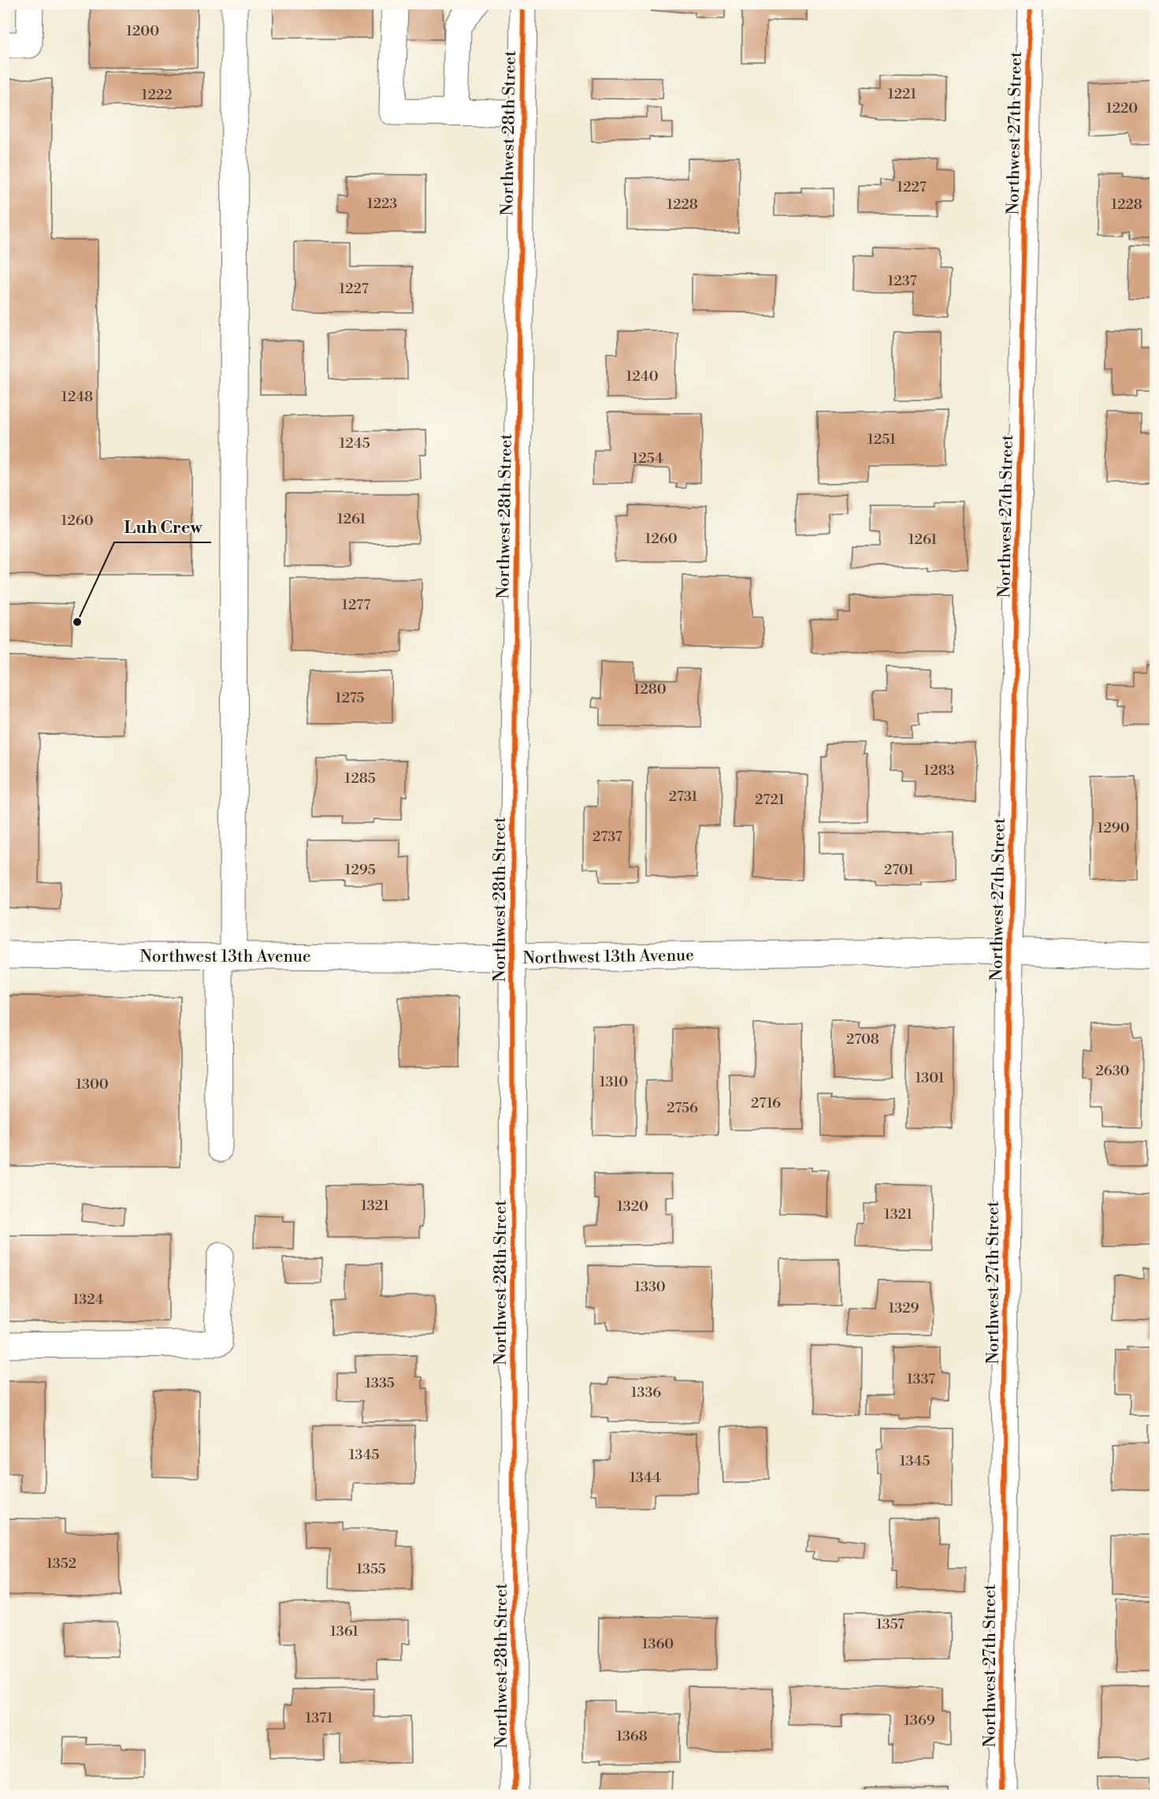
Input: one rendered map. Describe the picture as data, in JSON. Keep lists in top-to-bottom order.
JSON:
{
  "streets": {
    "street": ["Northwest 28th Street", "Northwest 27th Street", "Northwest 13th Avenue"]
  },
  "crossings": [
    ["Northwest 28th Street", "Northwest 13th Avenue"],
    ["Northwest 27th Street", "Northwest 13th Avenue"]
  ],
  "places": ["Luh Crew"],
  "house_numbers": [
    "1200",
    "1221",
    "1222",
    "1220",
    "1227",
    "1223",
    "1228",
    "1228",
    "1237",
    "1227",
    "1240",
    "1248",
    "1251",
    "1245",
    "1254",
    "1261",
    "1260",
    "1260",
    "1261",
    "1277",
    "1280",
    "1275",
    "1283",
    "1285",
    "2731",
    "2721",
    "1290",
    "2737",
    "1295",
    "2701",
    "2708",
    "2630",
    "1301",
    "1310",
    "1300",
    "2716",
    "2756",
    "1321",
    "1320",
    "1321",
    "1330",
    "1324",
    "1329",
    "1337",
    "1335",
    "1336",
    "1345",
    "1345",
    "1344",
    "1352",
    "1355",
    "1357",
    "1361",
    "1360",
    "1371",
    "1369",
    "1368"
  ]
}
